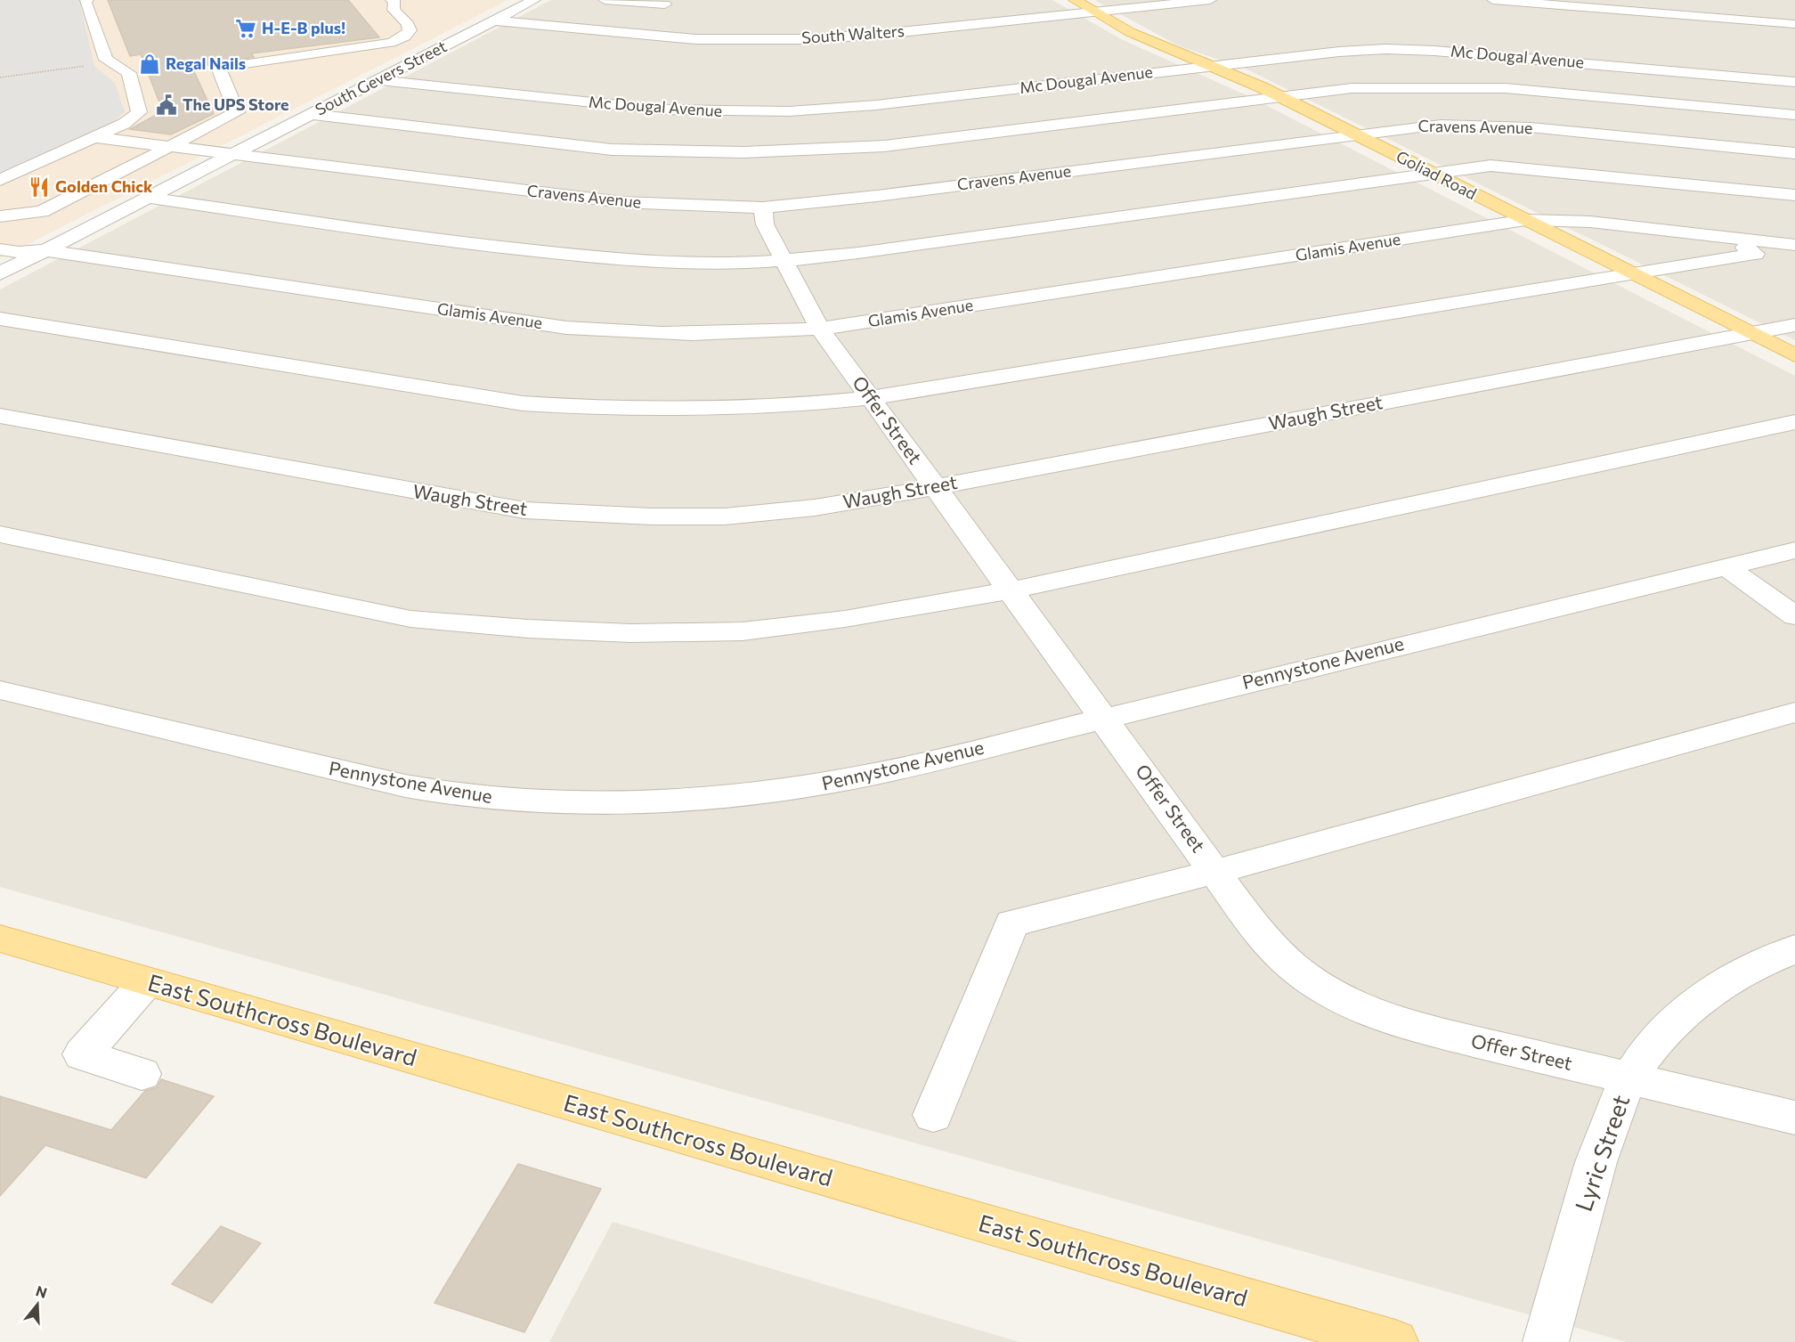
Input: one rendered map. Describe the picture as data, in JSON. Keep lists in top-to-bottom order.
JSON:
{
  "streets": {
    "main road": ["Goliad Road", "East Southcross Boulevard"],
    "street": [
      "South Walters",
      "Mc Dougal Avenue",
      "South Gevers Street",
      "Cravens Avenue",
      "Glamis Avenue",
      "Waugh Street",
      "Offer Street",
      "Pennystone Avenue",
      "Lyric Street"
    ]
  },
  "crossings": [
    ["South Walters", "South Gevers Street"],
    ["South Walters", "Goliad Road"],
    ["Mc Dougal Avenue", "South Gevers Street"],
    ["Mc Dougal Avenue", "Goliad Road"],
    ["South Gevers Street", "Cravens Avenue"],
    ["South Gevers Street", "Glamis Avenue"],
    ["Cravens Avenue", "Goliad Road"],
    ["Cravens Avenue", "Offer Street"],
    ["Goliad Road", "Glamis Avenue"],
    ["Goliad Road", "Waugh Street"],
    ["Glamis Avenue", "Offer Street"],
    ["Waugh Street", "Offer Street"],
    ["Offer Street", "Pennystone Avenue"],
    ["Offer Street", "Lyric Street"]
  ],
  "places": {
    "supermarket": ["H-E-B plus!"],
    "shop": ["Regal Nails"],
    "public building": ["The UPS Store"],
    "restaurant": ["Golden Chick"]
  },
  "north": "top"
}
